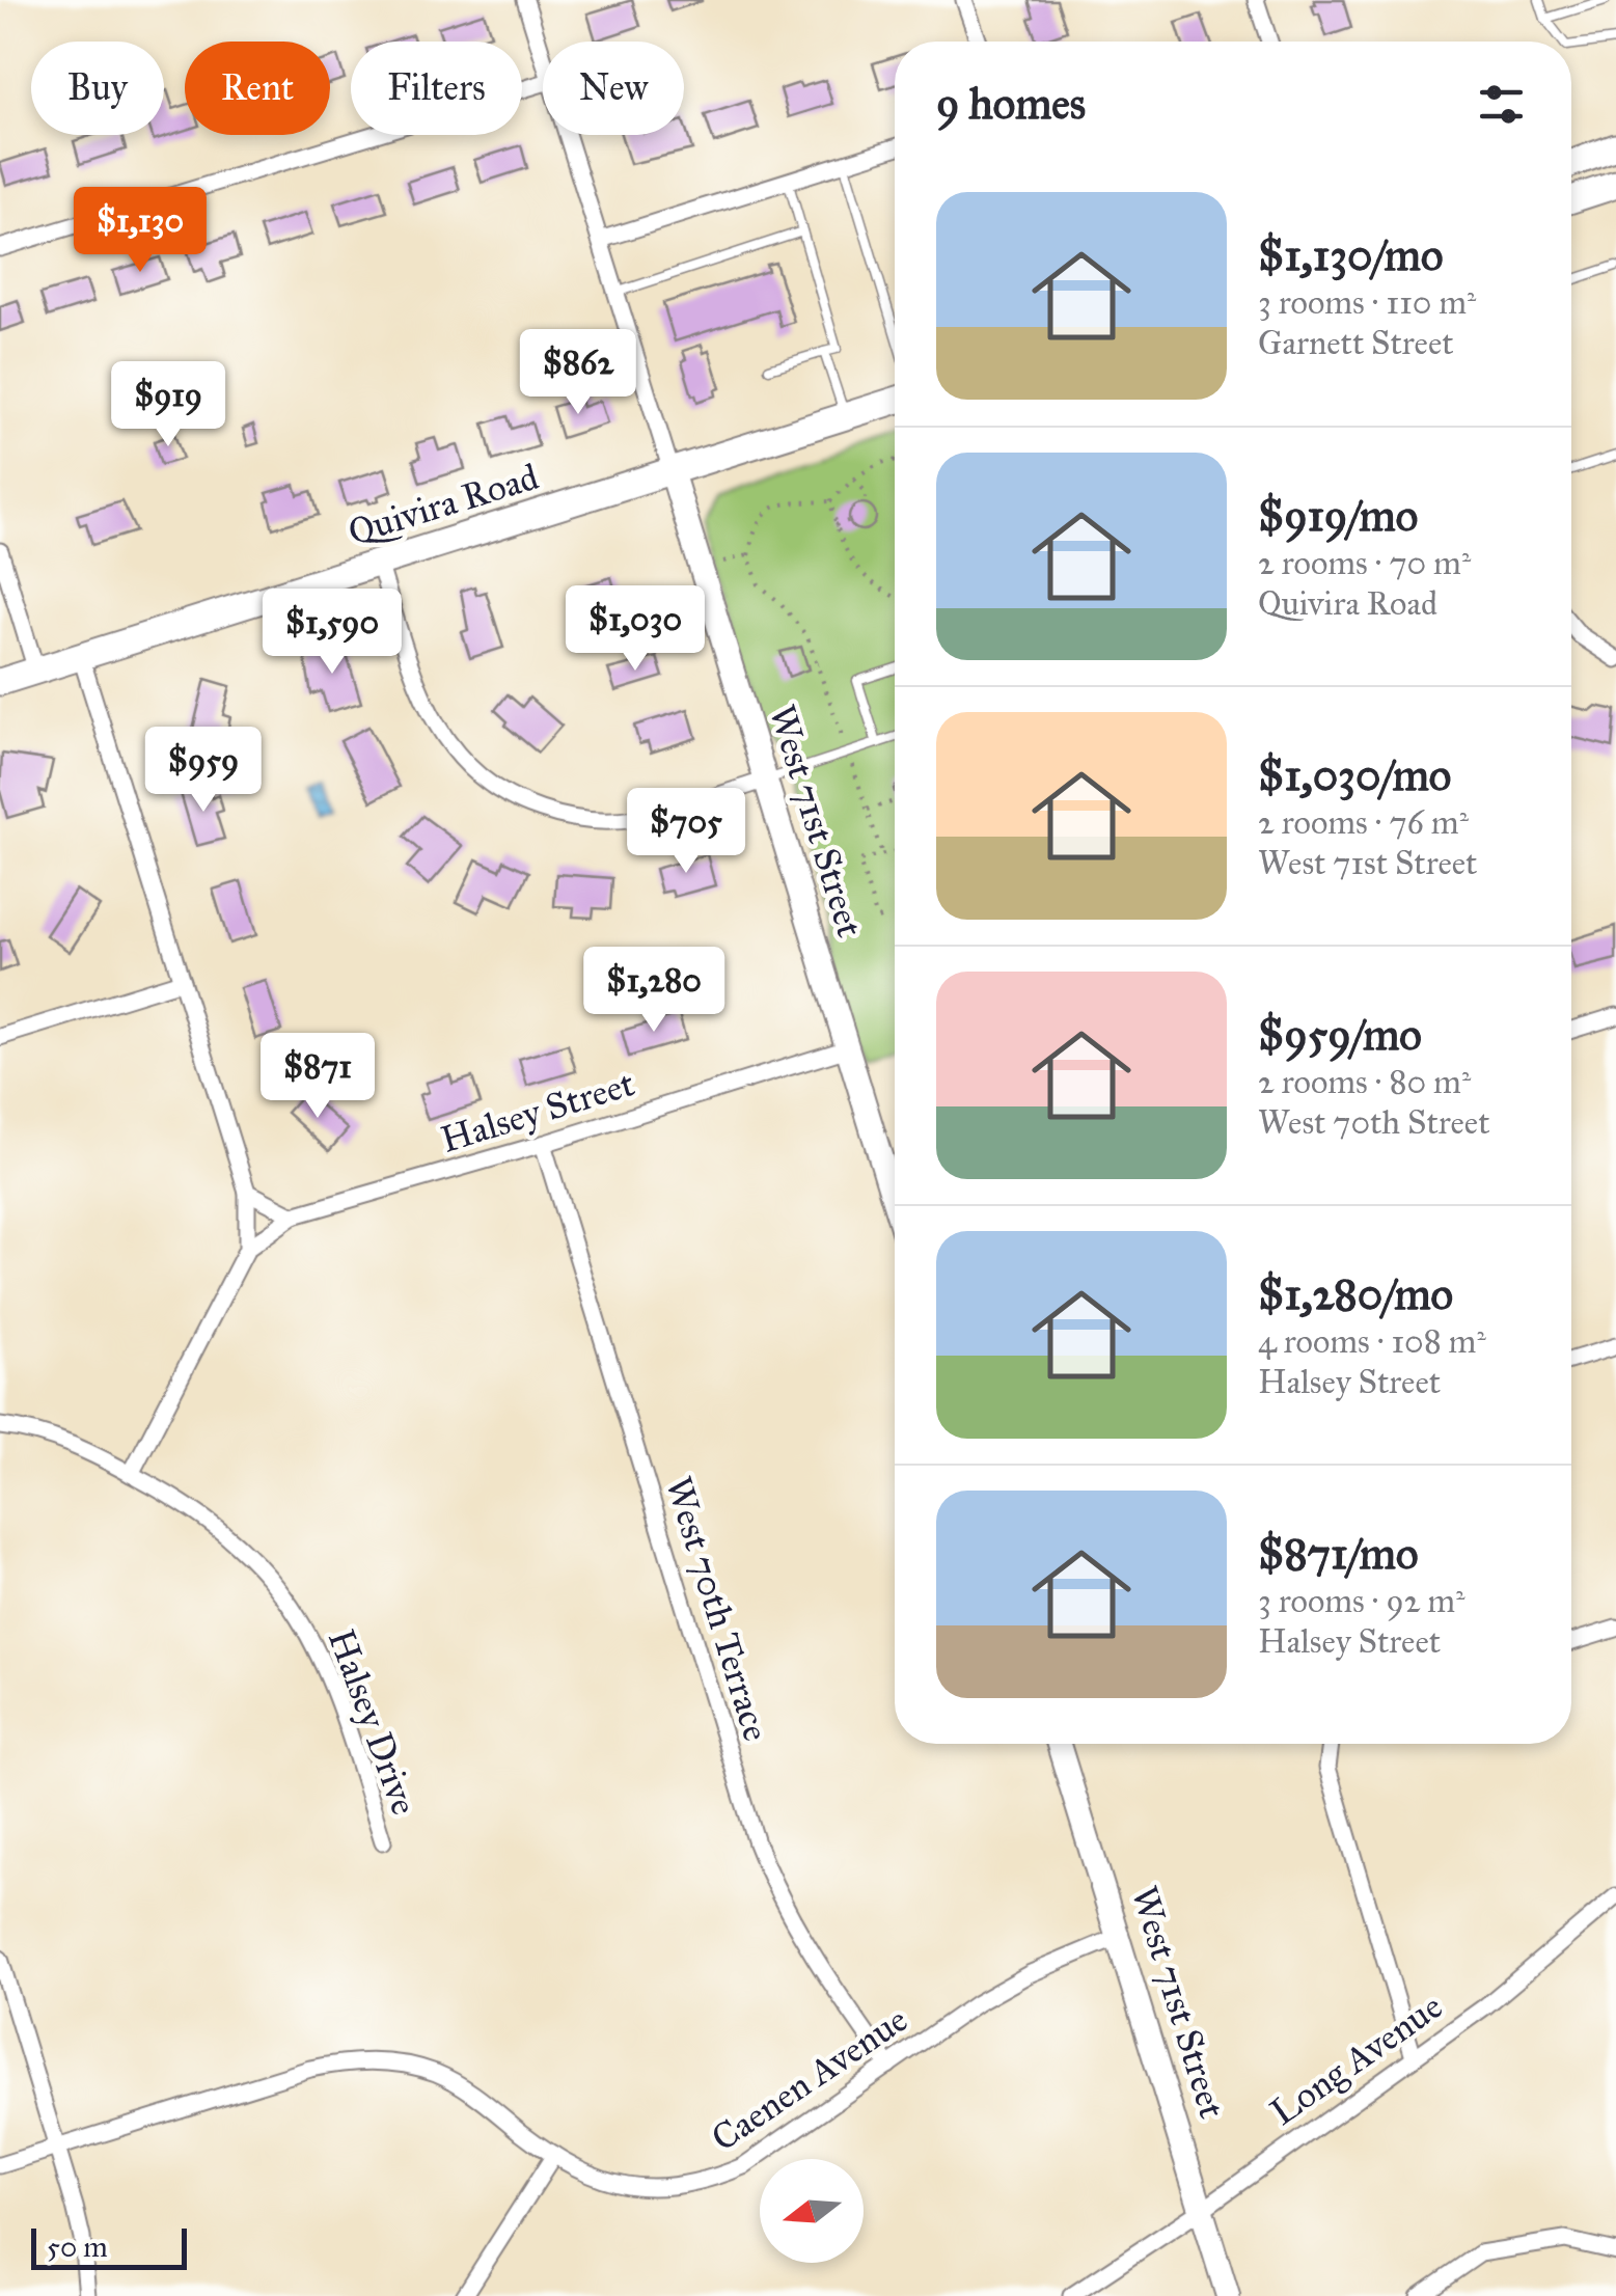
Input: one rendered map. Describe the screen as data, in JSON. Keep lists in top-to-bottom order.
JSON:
{
  "streets": {
    "main road": ["Quivira Road"],
    "street": [
      "West 71st Street",
      "Halsey Street",
      "West 70th Terrace",
      "Halsey Drive",
      "Long Avenue",
      "Caenen Avenue"
    ]
  },
  "crossings": [
    ["Quivira Road", "West 71st Street"],
    ["West 71st Street", "Halsey Street"],
    ["West 71st Street", "Long Avenue"],
    ["West 71st Street", "Caenen Avenue"],
    ["Halsey Street", "West 70th Terrace"],
    ["West 70th Terrace", "Caenen Avenue"]
  ],
  "scale_bar": "50 m",
  "north": "left",
  "page": {
    "chip": [
      "Buy",
      "Rent",
      "Filters",
      "New"
    ],
    "heading": "9 homes",
    "list": [
      {
        "name": "$1,130/mo",
        "note": "3 rooms · 110 m² · Garnett Street"
      },
      {
        "name": "$919/mo",
        "note": "2 rooms · 70 m² · Quivira Road"
      },
      {
        "name": "$1,030/mo",
        "note": "2 rooms · 76 m² · West 71st Street"
      },
      {
        "name": "$959/mo",
        "note": "2 rooms · 80 m² · West 70th Street"
      },
      {
        "name": "$1,280/mo",
        "note": "4 rooms · 108 m² · Halsey Street"
      },
      {
        "name": "$871/mo",
        "note": "3 rooms · 92 m² · Halsey Street"
      }
    ],
    "price": [
      "$1,130",
      "$862",
      "$919",
      "$1,030",
      "$1,590",
      "$959",
      "$705",
      "$1,280",
      "$871"
    ],
    "scale": "50 m"
  }
}
